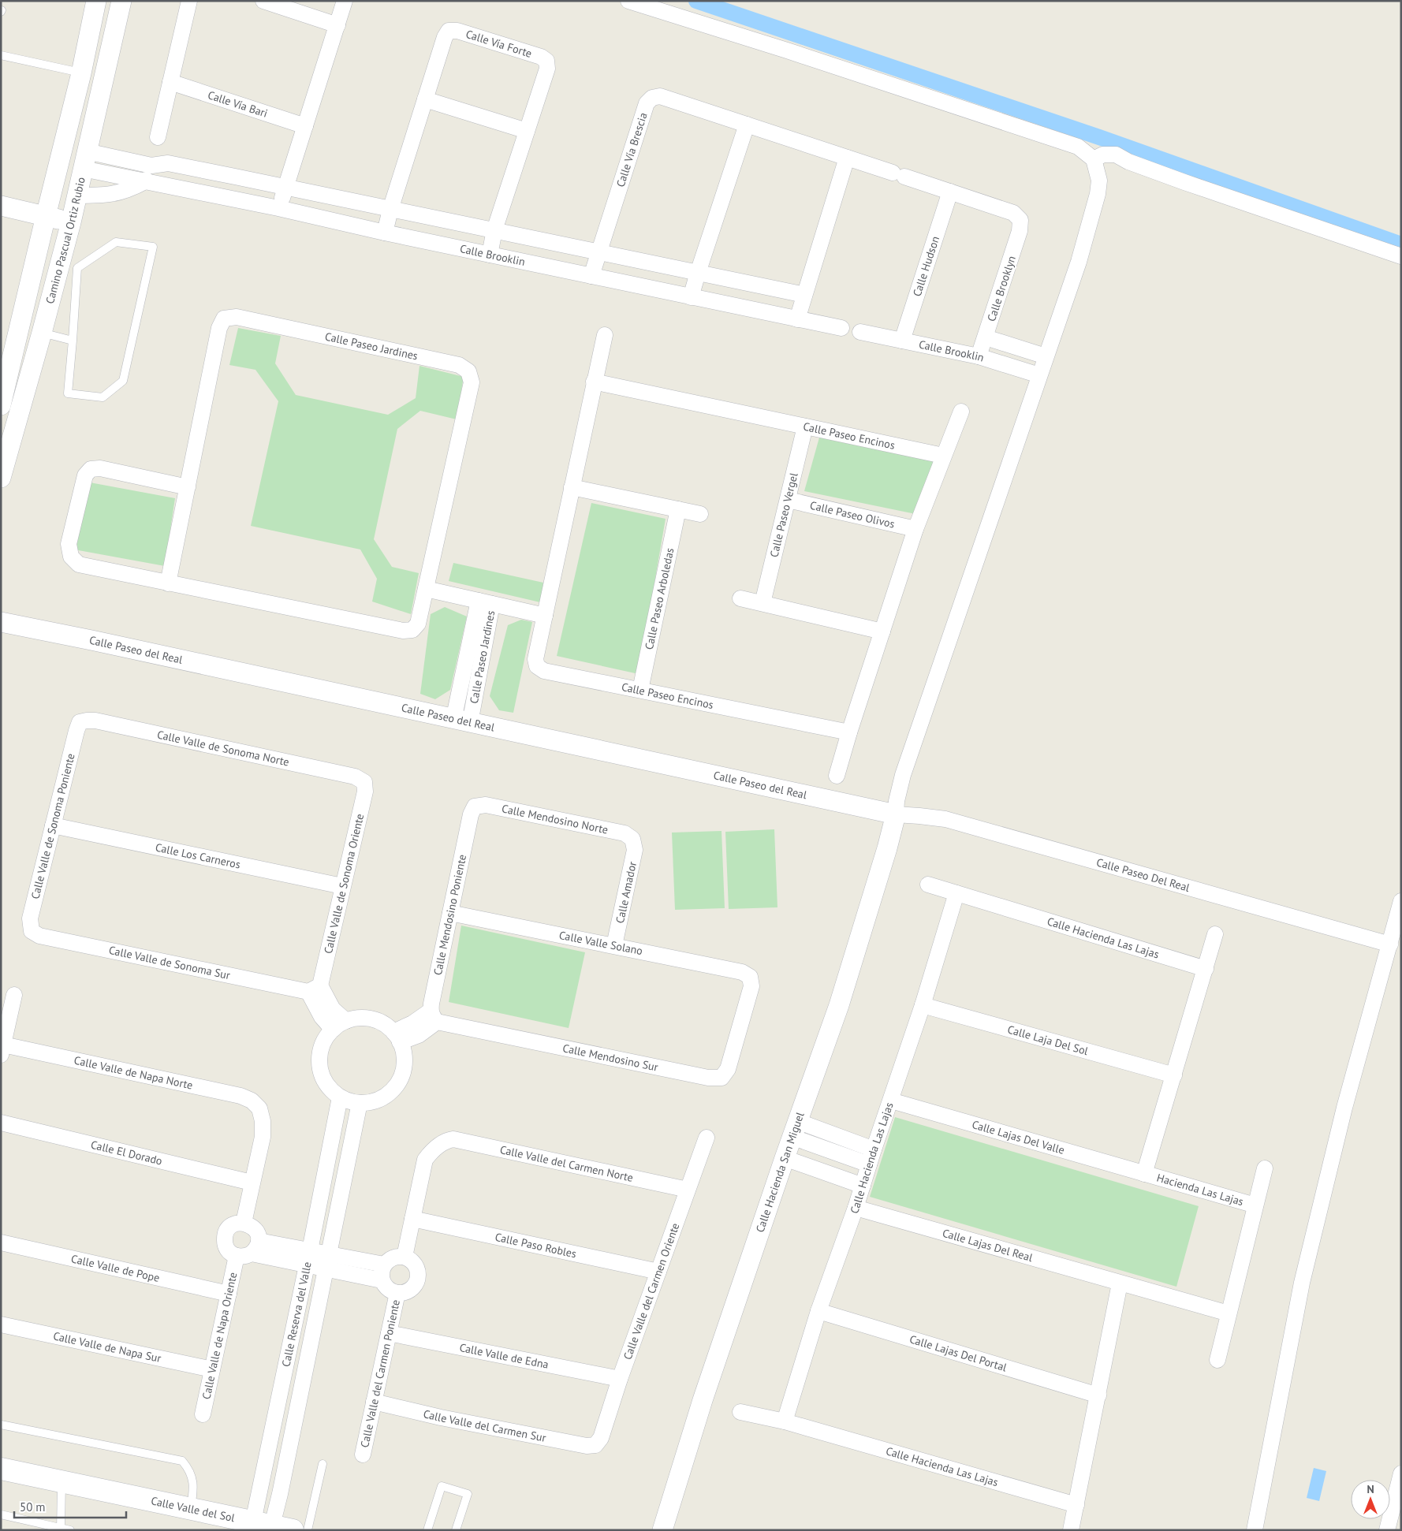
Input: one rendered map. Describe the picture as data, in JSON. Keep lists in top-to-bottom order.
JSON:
{
  "streets": {
    "main road": ["Calle Valle del Sol"],
    "street": [
      "Calle Vía Forte",
      "Calle Vía Bari",
      "Calle Vía Brescia",
      "Camino Pascual Ortiz Rubio",
      "Calle Brooklin",
      "Calle Hudson",
      "Calle Brooklyn",
      "Calle Paseo Jardines",
      "Calle Paseo Encinos",
      "Calle Paseo Vergel",
      "Calle Paseo Olivos",
      "Calle Paseo Arboledas",
      "Calle Paseo del Real",
      "Calle Valle de Sonoma Norte",
      "Calle Mendosino Norte",
      "Calle Valle de Sonoma Poniente",
      "Calle Los Carneros",
      "Calle Paseo Del Real",
      "Calle Valle de Sonoma Oriente",
      "Calle Amador",
      "Calle Mendosino Poniente",
      "Calle Hacienda Las Lajas",
      "Calle Valle Solano",
      "Calle Valle de Sonoma Sur",
      "Calle Laja Del Sol",
      "Calle Mendosino Sur",
      "Calle Valle de Napa Norte",
      "Calle Lajas Del Valle",
      "Calle El Dorado",
      "Calle Valle del Carmen Norte",
      "Calle Hacienda San Miguel",
      "Hacienda Las Lajas",
      "Calle Paso Robles",
      "Calle Lajas Del Real",
      "Calle Valle de Pope",
      "Calle Valle del Carmen Oriente",
      "Calle Reserva del Valle",
      "Calle Valle de Napa Oriente",
      "Calle Valle de Napa Sur",
      "Calle Lajas Del Portal",
      "Calle Valle de Edna",
      "Calle Valle del Carmen Poniente",
      "Calle Valle del Carmen Sur"
    ]
  },
  "crossings": [
    ["Calle Vía Forte", "Calle Brooklin"],
    ["Calle Vía Brescia", "Calle Brooklin"],
    ["Calle Vía Brescia", "Calle Hudson"],
    ["Calle Vía Brescia", "Calle Brooklyn"],
    ["Camino Pascual Ortiz Rubio", "Calle Brooklin"],
    ["Calle Brooklin", "Calle Hudson"],
    ["Calle Brooklin", "Calle Brooklyn"],
    ["Calle Hudson", "Calle Brooklyn"],
    ["Calle Paseo Jardines", "Calle Paseo del Real"],
    ["Calle Paseo Encinos", "Calle Paseo Vergel"],
    ["Calle Paseo Encinos", "Calle Paseo Arboledas"],
    ["Calle Paseo Vergel", "Calle Paseo Olivos"],
    ["Calle Paseo del Real", "Calle Paseo Del Real"],
    ["Calle Paseo del Real", "Calle Hacienda San Miguel"],
    ["Calle Valle de Sonoma Norte", "Calle Valle de Sonoma Poniente"],
    ["Calle Valle de Sonoma Norte", "Calle Valle de Sonoma Oriente"],
    ["Calle Mendosino Norte", "Calle Amador"],
    ["Calle Mendosino Norte", "Calle Mendosino Poniente"],
    ["Calle Valle de Sonoma Poniente", "Calle Los Carneros"],
    ["Calle Valle de Sonoma Poniente", "Calle Valle de Sonoma Sur"],
    ["Calle Los Carneros", "Calle Valle de Sonoma Oriente"],
    ["Calle Paseo Del Real", "Calle Hacienda San Miguel"],
    ["Calle Valle de Sonoma Oriente", "Calle Valle de Sonoma Sur"],
    ["Calle Amador", "Calle Valle Solano"],
    ["Calle Mendosino Poniente", "Calle Valle Solano"],
    ["Calle Mendosino Poniente", "Calle Mendosino Sur"],
    ["Calle Hacienda Las Lajas", "Calle Laja Del Sol"],
    ["Calle Hacienda Las Lajas", "Calle Lajas Del Valle"],
    ["Calle Hacienda Las Lajas", "Calle Lajas Del Real"],
    ["Calle Hacienda Las Lajas", "Calle Lajas Del Portal"],
    ["Calle Valle Solano", "Calle Mendosino Sur"],
    ["Calle Valle de Napa Norte", "Calle El Dorado"],
    ["Calle Lajas Del Valle", "Hacienda Las Lajas"],
    ["Calle Valle del Carmen Norte", "Calle Paso Robles"],
    ["Calle Valle del Carmen Norte", "Calle Valle del Carmen Oriente"],
    ["Calle Paso Robles", "Calle Valle del Carmen Oriente"],
    ["Calle Valle de Pope", "Calle Valle de Napa Oriente"],
    ["Calle Valle del Carmen Oriente", "Calle Valle de Edna"],
    ["Calle Valle del Carmen Oriente", "Calle Valle del Carmen Sur"],
    ["Calle Reserva del Valle", "Calle Valle del Sol"],
    ["Calle Valle de Napa Oriente", "Calle Valle de Napa Sur"],
    ["Calle Valle de Edna", "Calle Valle del Carmen Poniente"],
    ["Calle Valle del Carmen Poniente", "Calle Valle del Carmen Sur"]
  ],
  "scale_bar": "50 m",
  "north": "top"
}
